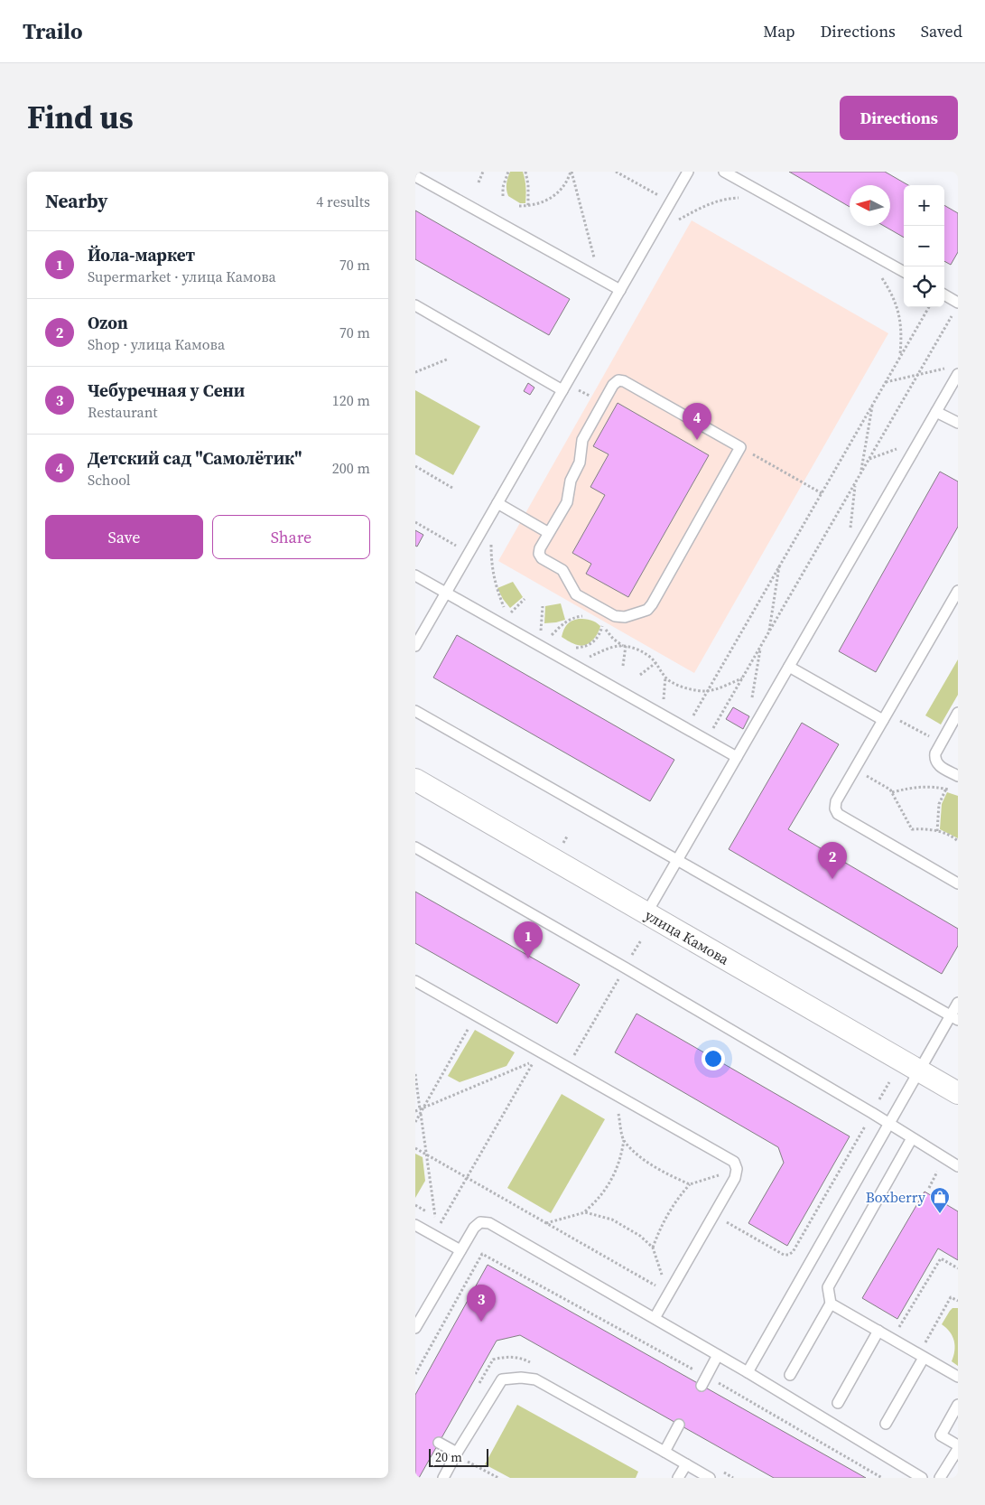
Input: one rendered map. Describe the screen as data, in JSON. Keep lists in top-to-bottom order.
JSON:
{
  "streets": {
    "street": ["улица Камова"]
  },
  "places": {
    "shop": ["Boxberry"]
  },
  "scale_bar": "20 m",
  "north": "left",
  "page": {
    "header": "Trailo",
    "nav": ["Map", "Directions", "Saved"],
    "title": "Find us",
    "buttons": [
      "Directions",
      ["Save", "Share"]
    ],
    "heading": ["Nearby", "4 results"],
    "map_buttons": ["+", "−"],
    "list": [
      {
        "mark": "1",
        "name": "Йола-маркет",
        "note": "Supermarket · улица Камова",
        "value": "70 m"
      },
      {
        "mark": "2",
        "name": "Ozon",
        "note": "Shop · улица Камова",
        "value": "70 m"
      },
      {
        "mark": "3",
        "name": "Чебуречная у Сени",
        "note": "Restaurant",
        "value": "120 m"
      },
      {
        "mark": "4",
        "name": "Детский сад \"Самолётик\"",
        "note": "School",
        "value": "200 m"
      }
    ],
    "pins": [
      "4",
      "2",
      "1",
      "3"
    ],
    "scale": "20 m"
  }
}
